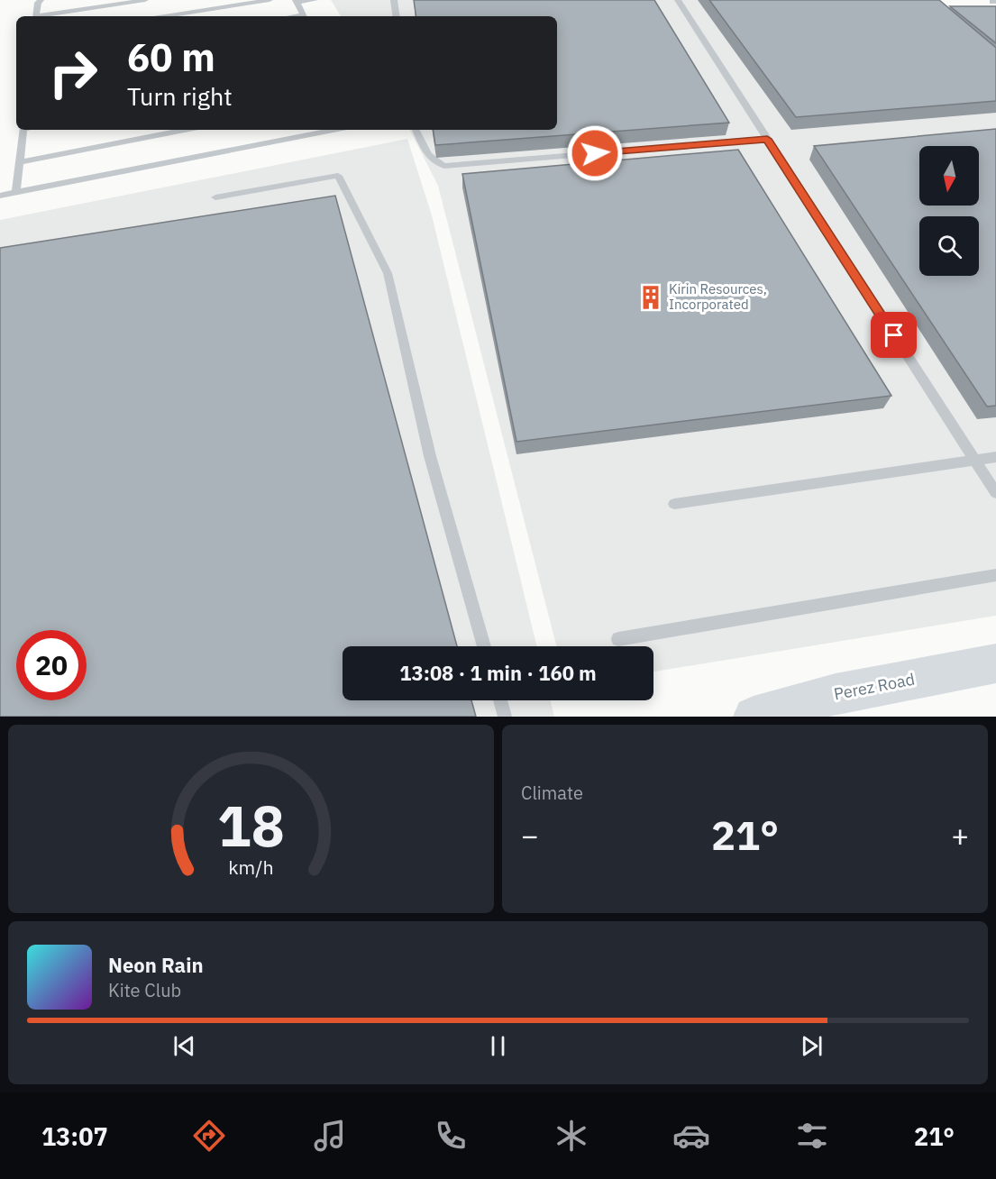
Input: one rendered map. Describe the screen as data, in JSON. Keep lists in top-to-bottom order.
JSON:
{
  "streets": {
    "street": ["Perez Road"]
  },
  "places": {
    "building": ["Kirin Resources, Incorporated"]
  },
  "north": "bottom",
  "page": {
    "turn": ["60 m", "Turn right"],
    "limit": "20",
    "trip": "13:08 · 1 min · 160 m",
    "tile": "Climate",
    "heat": ["−", "21°", "+"],
    "song": ["Neon Rain", "Kite Club"],
    "tabs": ["13:07", "21°"],
    "gauge": ["18", "km/h"]
  }
}
